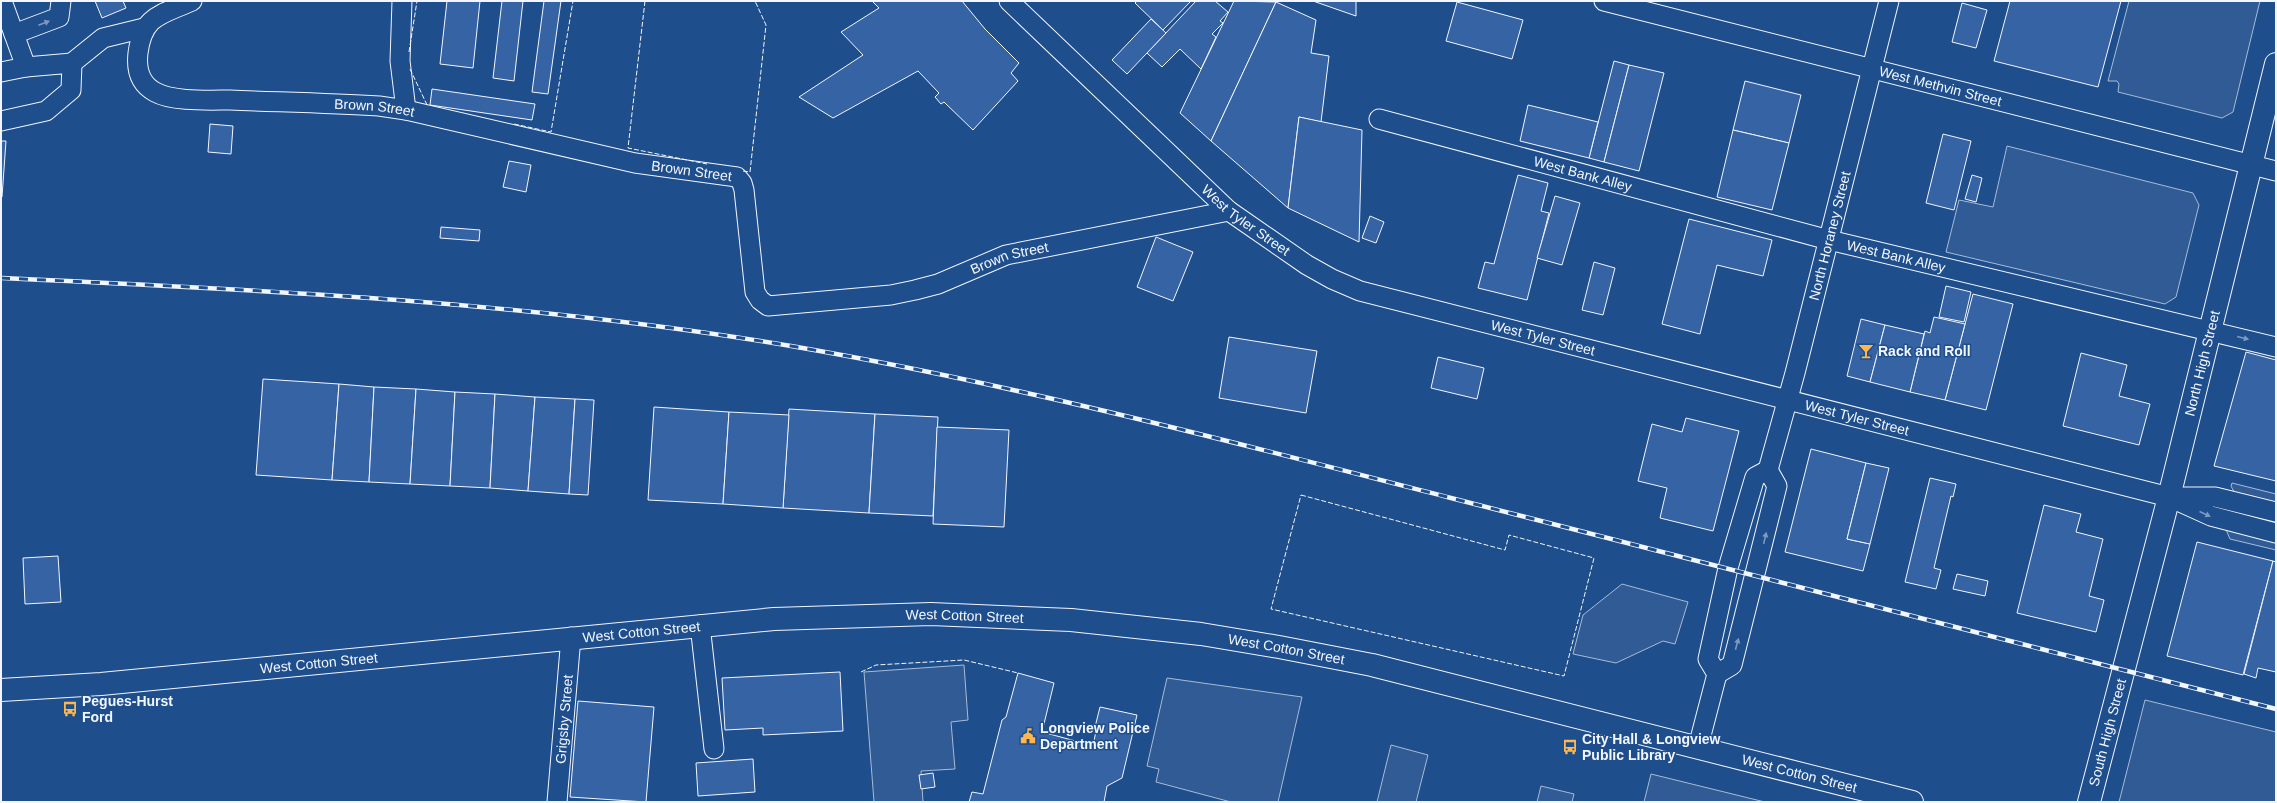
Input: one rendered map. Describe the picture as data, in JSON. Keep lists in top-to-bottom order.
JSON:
{
  "streets": {
    "main road": ["North High Street", "West Cotton Street", "South High Street"],
    "street": [
      "West Methvin Street",
      "Brown Street",
      "West Bank Alley",
      "West Tyler Street",
      "North Horaney Street",
      "Grigsby Street"
    ]
  },
  "crossings": [
    ["West Methvin Street", "North Horaney Street"],
    ["West Methvin Street", "North High Street"],
    ["Brown Street", "West Tyler Street"],
    ["West Bank Alley", "North Horaney Street"],
    ["West Bank Alley", "North High Street"],
    ["West Tyler Street", "North Horaney Street"],
    ["West Tyler Street", "North High Street"],
    ["North High Street", "South High Street"],
    ["West Cotton Street", "Grigsby Street"]
  ],
  "places": {
    "bar": ["Rack and Roll"],
    "bus stop": ["Pegues-Hurst Ford", "City Hall & Longview Public Library"],
    "public building": ["Longview Police Department"]
  }
}
